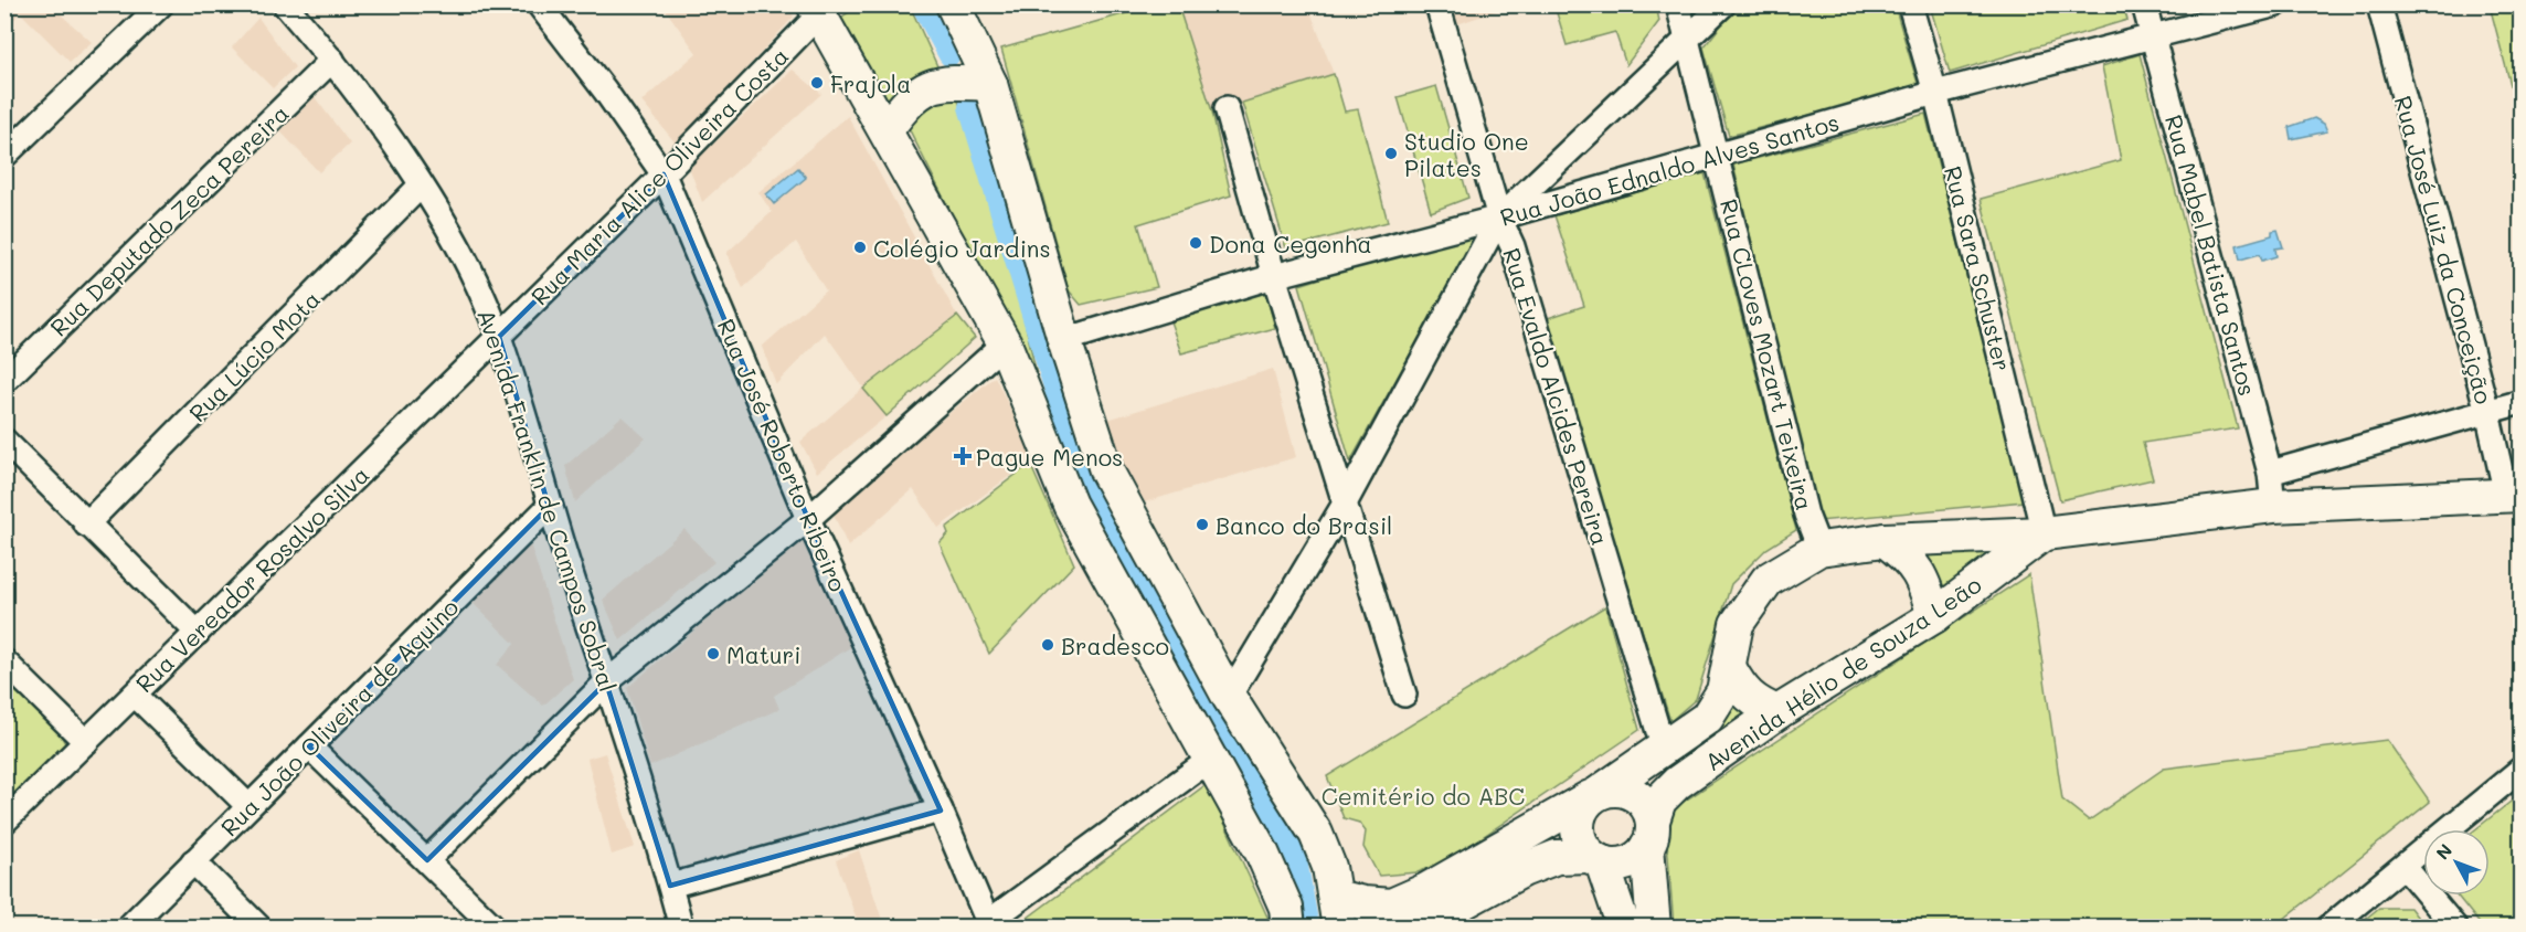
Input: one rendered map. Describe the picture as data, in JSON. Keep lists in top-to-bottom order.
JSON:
{
  "streets": {
    "street": [
      "Rua João Ednaldo Alves Santos",
      "Rua Maria Alice Oliveira Costa",
      "Rua Deputado Zeca Pereira",
      "Rua José Luiz da Conceição",
      "Rua Mabel Batista Santos",
      "Rua Sara Schuster",
      "Rua CLoves Mozart Teixeira",
      "Rua Lúcio Mota",
      "Rua Evaldo Alcides Pereira",
      "Rua José Roberto Ribeiro",
      "Avenida Franklin de Campos Sobral",
      "Rua Vereador Rosalvo Silva",
      "Avenida Hélio de Souza Leão",
      "Rua João Oliveira de Aquino"
    ]
  },
  "crossings": [
    ["Rua João Ednaldo Alves Santos", "Rua Mabel Batista Santos"],
    ["Rua João Ednaldo Alves Santos", "Rua Sara Schuster"],
    ["Rua João Ednaldo Alves Santos", "Rua CLoves Mozart Teixeira"],
    ["Rua João Ednaldo Alves Santos", "Rua Evaldo Alcides Pereira"],
    ["Rua Maria Alice Oliveira Costa", "Rua José Roberto Ribeiro"],
    ["Rua Maria Alice Oliveira Costa", "Avenida Franklin de Campos Sobral"],
    ["Rua Maria Alice Oliveira Costa", "Rua Vereador Rosalvo Silva"],
    ["Rua Deputado Zeca Pereira", "Avenida Franklin de Campos Sobral"],
    ["Rua José Luiz da Conceição", "Avenida Hélio de Souza Leão"],
    ["Rua Mabel Batista Santos", "Avenida Hélio de Souza Leão"],
    ["Rua Sara Schuster", "Avenida Hélio de Souza Leão"],
    ["Rua CLoves Mozart Teixeira", "Avenida Hélio de Souza Leão"],
    ["Rua Lúcio Mota", "Avenida Franklin de Campos Sobral"],
    ["Rua Evaldo Alcides Pereira", "Avenida Hélio de Souza Leão"],
    ["Avenida Franklin de Campos Sobral", "Rua Vereador Rosalvo Silva"],
    ["Avenida Franklin de Campos Sobral", "Rua João Oliveira de Aquino"]
  ],
  "parks": ["Cemitério do ABC"],
  "places": {
    "other": [
      "Frajola",
      "Studio One Pilates",
      "Dona Cegonha",
      "Colégio Jardins",
      "Banco do Brasil",
      "Bradesco",
      "Maturi"
    ],
    "health": ["Pague Menos"]
  },
  "north": "top left"
}
